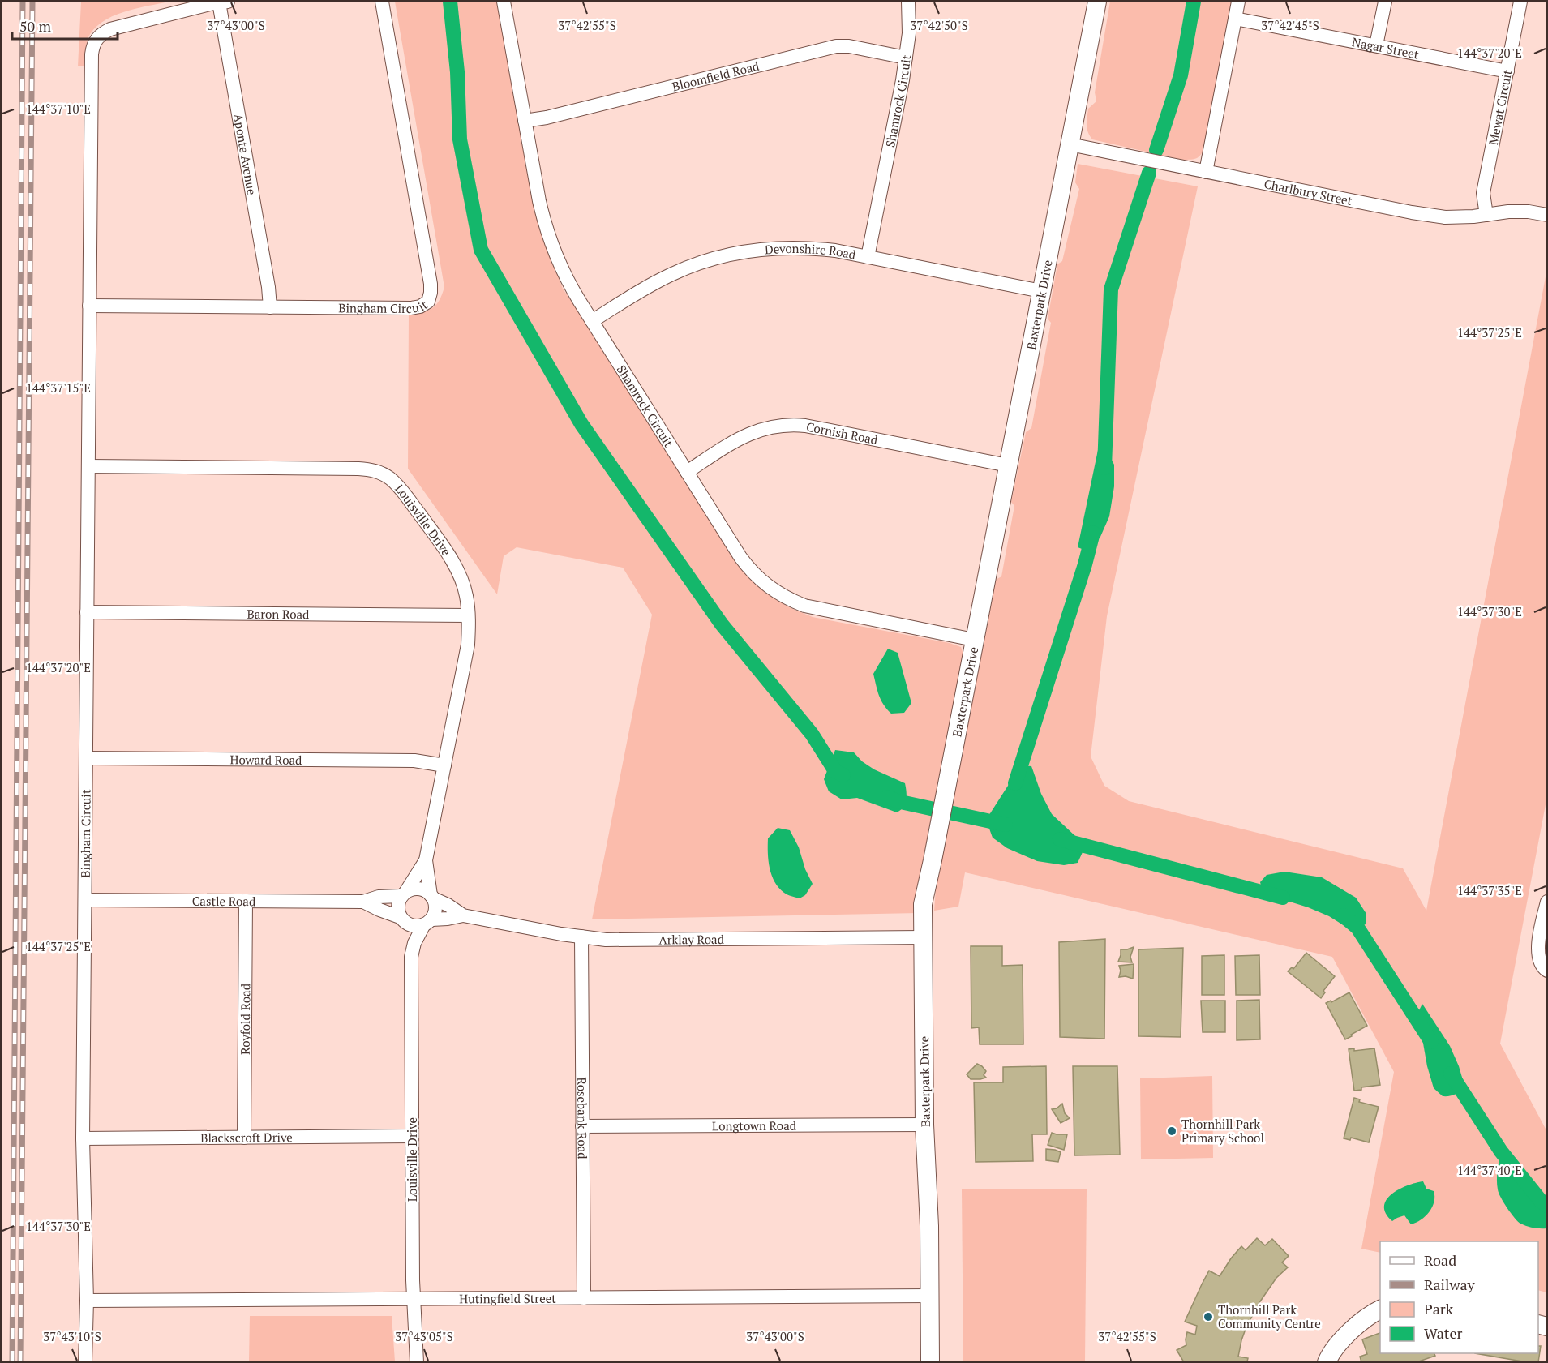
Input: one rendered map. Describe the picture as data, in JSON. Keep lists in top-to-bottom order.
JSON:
{
  "streets": {
    "street": [
      "Nagar Street",
      "Bloomfield Road",
      "Shamrock Circuit",
      "Mewat Circuit",
      "Aponte Avenue",
      "Charlbury Street",
      "Devonshire Road",
      "Bingham Circuit",
      "Baxterpark Drive",
      "Cornish Road",
      "Louisville Drive",
      "Baron Road",
      "Howard Road",
      "Castle Road",
      "Arklay Road",
      "Royfold Road",
      "Rosebank Road",
      "Longtown Road",
      "Blackscroft Drive",
      "Hutingfield Street"
    ]
  },
  "crossings": [
    ["Nagar Street", "Mewat Circuit"],
    ["Bloomfield Road", "Shamrock Circuit"],
    ["Shamrock Circuit", "Devonshire Road"],
    ["Shamrock Circuit", "Baxterpark Drive"],
    ["Shamrock Circuit", "Cornish Road"],
    ["Mewat Circuit", "Charlbury Street"],
    ["Aponte Avenue", "Bingham Circuit"],
    ["Charlbury Street", "Baxterpark Drive"],
    ["Devonshire Road", "Baxterpark Drive"],
    ["Bingham Circuit", "Louisville Drive"],
    ["Bingham Circuit", "Baron Road"],
    ["Bingham Circuit", "Howard Road"],
    ["Bingham Circuit", "Castle Road"],
    ["Bingham Circuit", "Blackscroft Drive"],
    ["Bingham Circuit", "Hutingfield Street"],
    ["Baxterpark Drive", "Cornish Road"],
    ["Baxterpark Drive", "Arklay Road"],
    ["Baxterpark Drive", "Longtown Road"],
    ["Baxterpark Drive", "Hutingfield Street"],
    ["Louisville Drive", "Baron Road"],
    ["Louisville Drive", "Howard Road"],
    ["Louisville Drive", "Castle Road"],
    ["Louisville Drive", "Arklay Road"],
    ["Louisville Drive", "Blackscroft Drive"],
    ["Louisville Drive", "Hutingfield Street"],
    ["Castle Road", "Arklay Road"],
    ["Castle Road", "Royfold Road"],
    ["Arklay Road", "Rosebank Road"],
    ["Royfold Road", "Blackscroft Drive"],
    ["Rosebank Road", "Longtown Road"],
    ["Rosebank Road", "Hutingfield Street"]
  ],
  "places": ["Thornhill Park Primary School", "Thornhill Park Community Centre"],
  "legend": [
    "Road",
    "Railway",
    "Park",
    "Water"
  ],
  "scale_bar": "50 m",
  "coordinates": [
    "37°43'00\"S",
    "37°42'55\"S",
    "37°42'50\"S",
    "37°42'45\"S",
    "144°37'20\"E",
    "144°37'10\"E",
    "144°37'25\"E",
    "144°37'15\"E",
    "144°37'30\"E",
    "144°37'35\"E",
    "144°37'40\"E",
    "37°43'10\"S",
    "37°43'05\"S"
  ]
}
